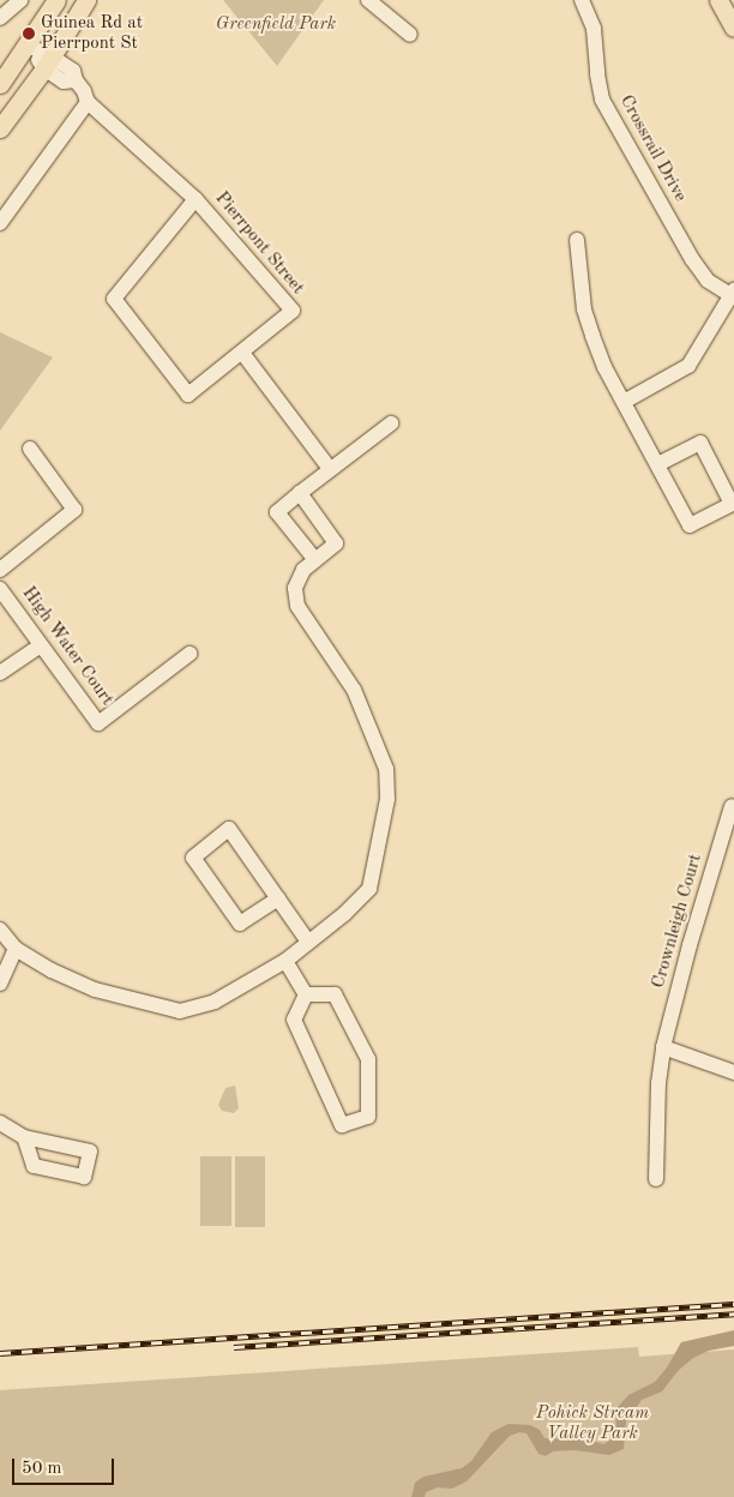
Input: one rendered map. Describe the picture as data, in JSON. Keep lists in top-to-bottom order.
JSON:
{
  "streets": {
    "street": [
      "Crossrail Drive",
      "Pierrpont Street",
      "High Water Court",
      "Crownleigh Court"
    ]
  },
  "parks": ["Greenfield Park", "Pohick Stream Valley Park"],
  "places": ["Guinea Rd at Pierrpont St"],
  "scale_bar": "50 m"
}
